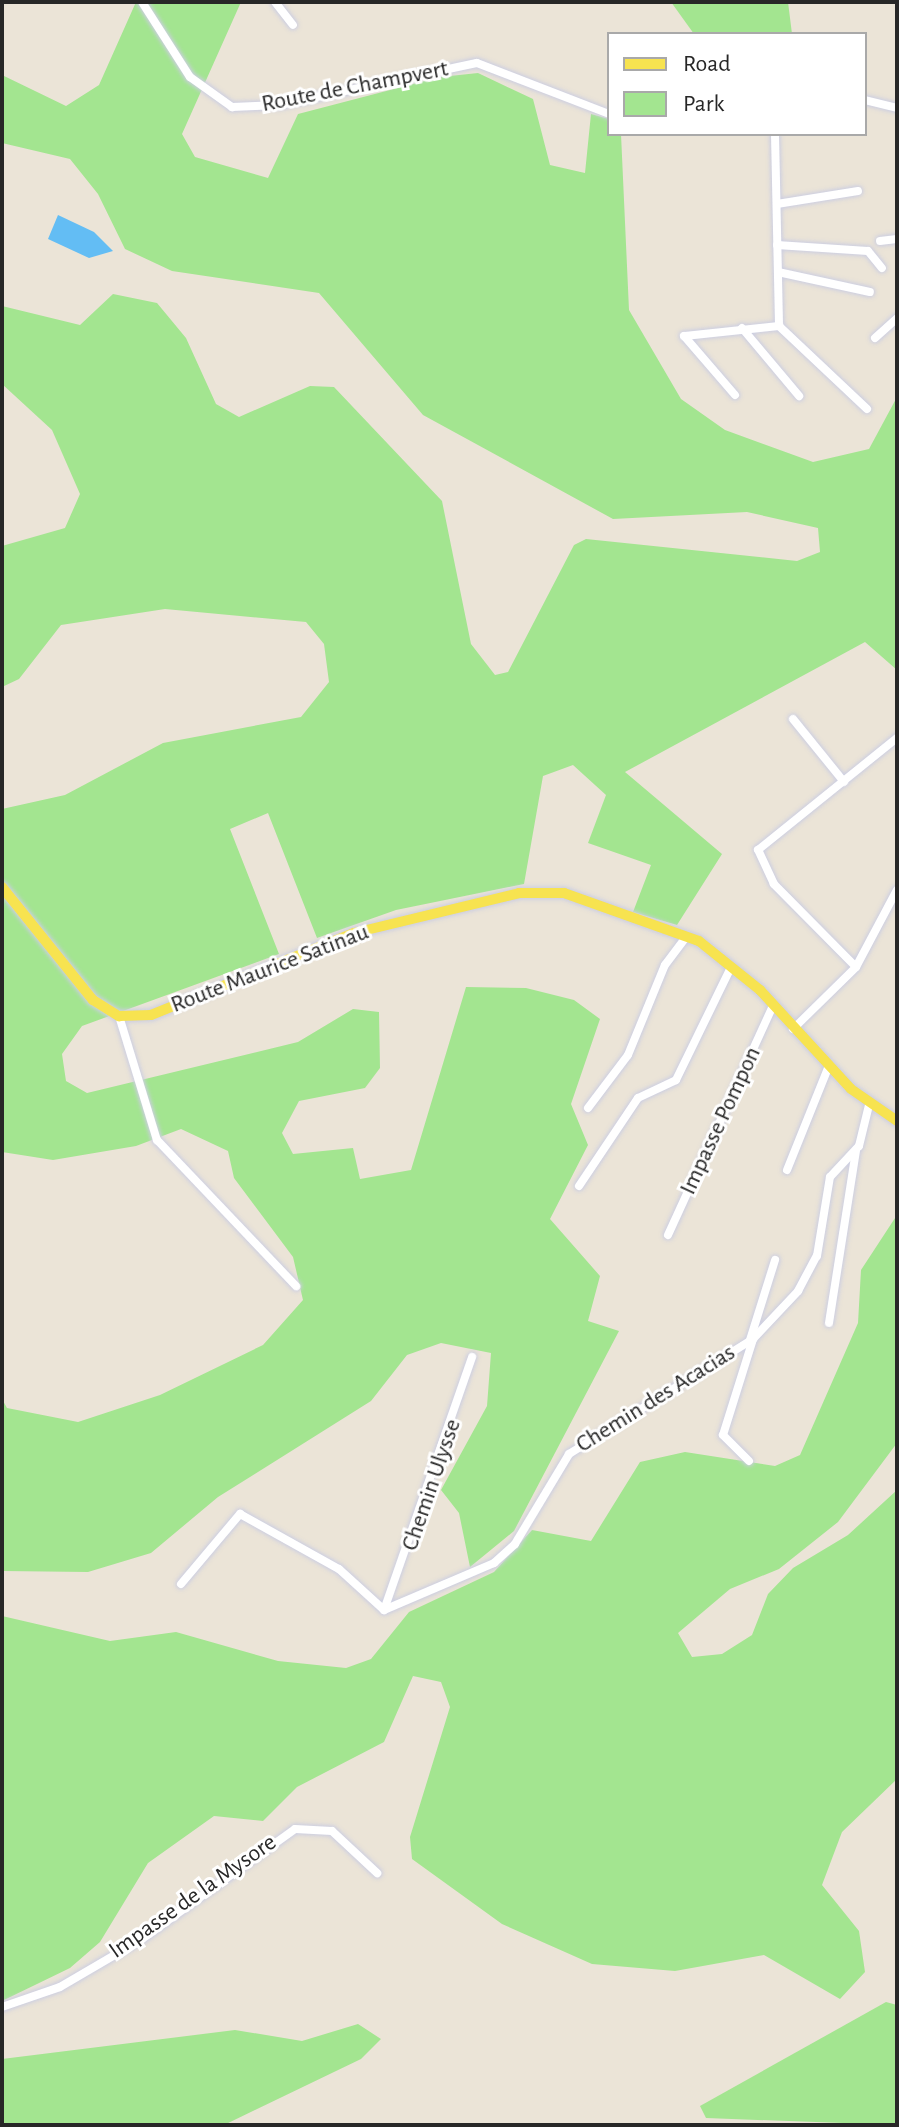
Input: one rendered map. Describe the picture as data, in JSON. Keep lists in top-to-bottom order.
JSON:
{
  "streets": {
    "main road": ["Route Maurice Satinau"],
    "street": [
      "Route de Champvert",
      "Impasse Pompon",
      "Chemin des Acacias",
      "Chemin Ulysse",
      "Impasse de la Mysore"
    ]
  },
  "crossings": [
    ["Route Maurice Satinau", "Impasse Pompon"],
    ["Route Maurice Satinau", "Chemin des Acacias"],
    ["Chemin des Acacias", "Chemin Ulysse"]
  ],
  "legend": ["Road", "Park"]
}
